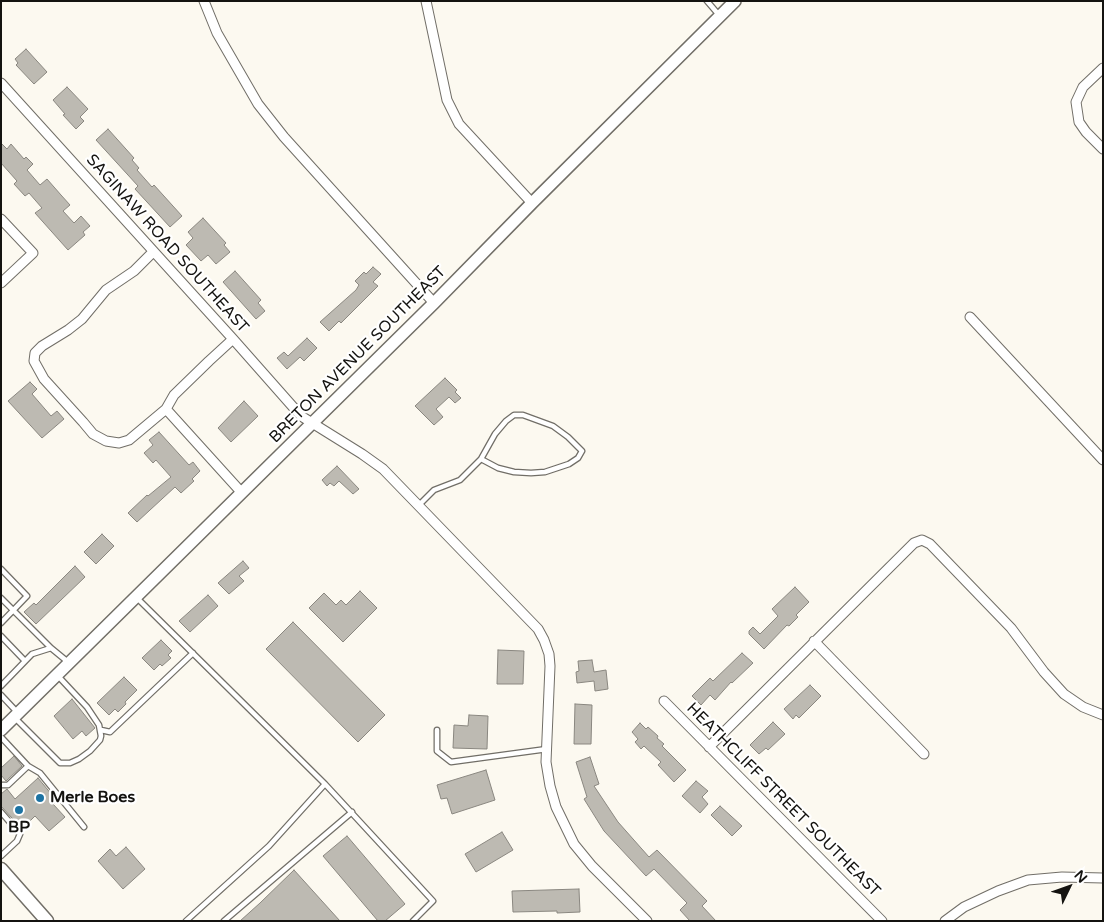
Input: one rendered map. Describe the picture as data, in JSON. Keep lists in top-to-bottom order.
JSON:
{
  "streets": {
    "main road": ["BRETON AVENUE SOUTHEAST"],
    "street": ["SAGINAW ROAD SOUTHEAST", "HEATHCLIFF STREET SOUTHEAST"]
  },
  "crossings": [
    ["SAGINAW ROAD SOUTHEAST", "BRETON AVENUE SOUTHEAST"]
  ],
  "places": ["Merle Boes", "BP"],
  "north": "top right"
}
